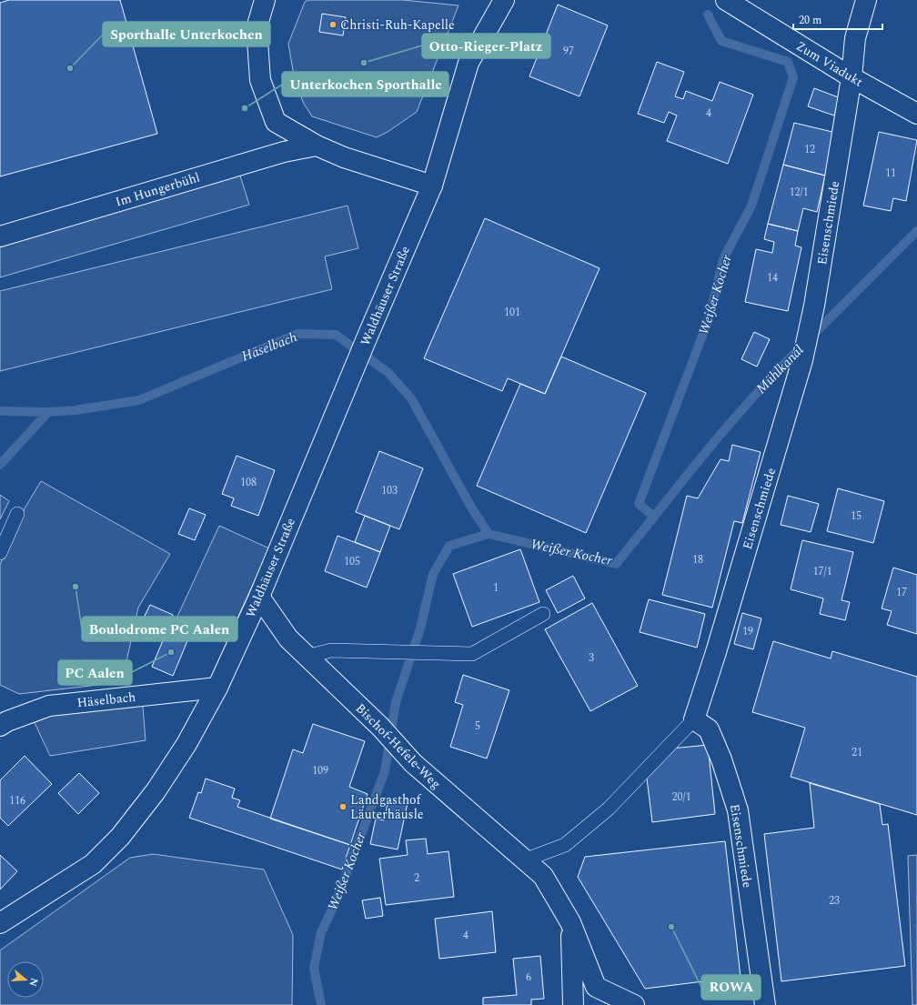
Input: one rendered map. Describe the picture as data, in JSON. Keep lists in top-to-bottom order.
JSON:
{
  "streets": {
    "street": [
      "Zum Viadukt",
      "Im Hungerbühl",
      "Eisenschmiede",
      "Waldhäuser Straße",
      "Häselbach",
      "Bischof-Hefele-Weg"
    ]
  },
  "crossings": [
    ["Zum Viadukt", "Eisenschmiede"],
    ["Waldhäuser Straße", "Häselbach"],
    ["Waldhäuser Straße", "Bischof-Hefele-Weg"]
  ],
  "water": ["Weißer Kocher", "Häselbach", "Mühlkanal"],
  "places": [
    "Christi-Ruh-Kapelle",
    "Otto-Rieger-Platz",
    "Sporthalle Unterkochen",
    "Unterkochen Sporthalle",
    "Boulodrome PC Aalen",
    "PC Aalen",
    "Landgasthof Läuterhäusle",
    "ROWA"
  ],
  "house_numbers": [
    "97",
    "4",
    "12",
    "11",
    "12/1",
    "14",
    "101",
    "108",
    "103",
    "15",
    "18",
    "105",
    "17/1",
    "1",
    "17",
    "19",
    "3",
    "5",
    "21",
    "109",
    "20/1",
    "116",
    "2",
    "23",
    "4",
    "6"
  ],
  "scale_bar": "20 m",
  "north": "right"
}
